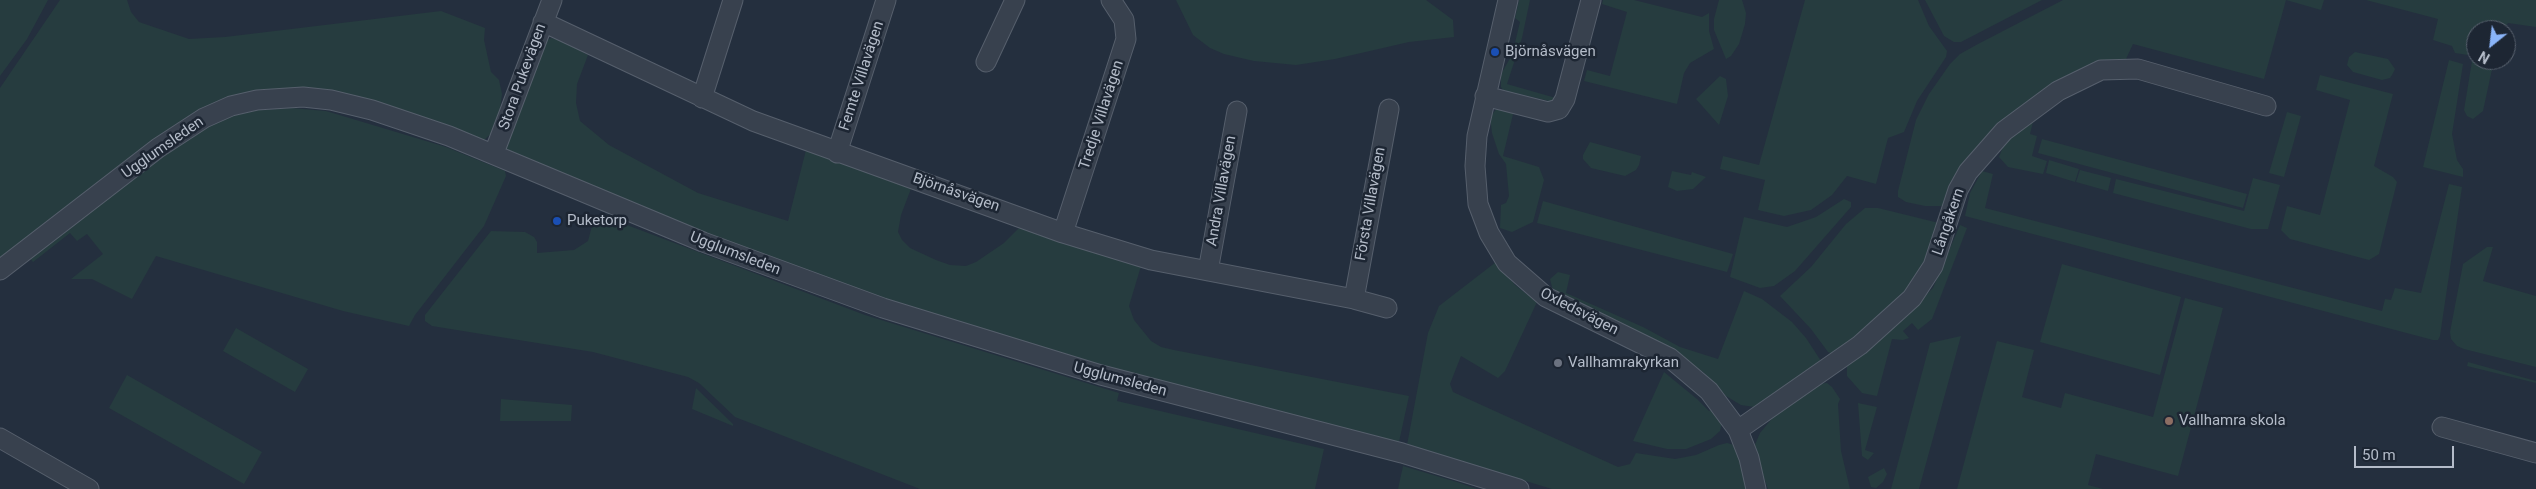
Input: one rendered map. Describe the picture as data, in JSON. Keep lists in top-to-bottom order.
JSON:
{
  "streets": {
    "street": [
      "Femte Villavägen",
      "Stora Pukevägen",
      "Tredje Villavägen",
      "Ugglumsleden",
      "Andra Villavägen",
      "Björnåsvägen",
      "Första Villavägen",
      "Långåkern",
      "Oxledsvägen"
    ]
  },
  "crossings": [
    ["Femte Villavägen", "Björnåsvägen"],
    ["Stora Pukevägen", "Ugglumsleden"],
    ["Stora Pukevägen", "Björnåsvägen"],
    ["Tredje Villavägen", "Björnåsvägen"],
    ["Andra Villavägen", "Björnåsvägen"],
    ["Björnåsvägen", "Första Villavägen"],
    ["Långåkern", "Oxledsvägen"]
  ],
  "places": [
    "Björnåsvägen",
    "Puketorp",
    "Vallhamrakyrkan",
    "Vallhamra skola"
  ],
  "scale_bar": "50 m",
  "north": "bottom left"
}
